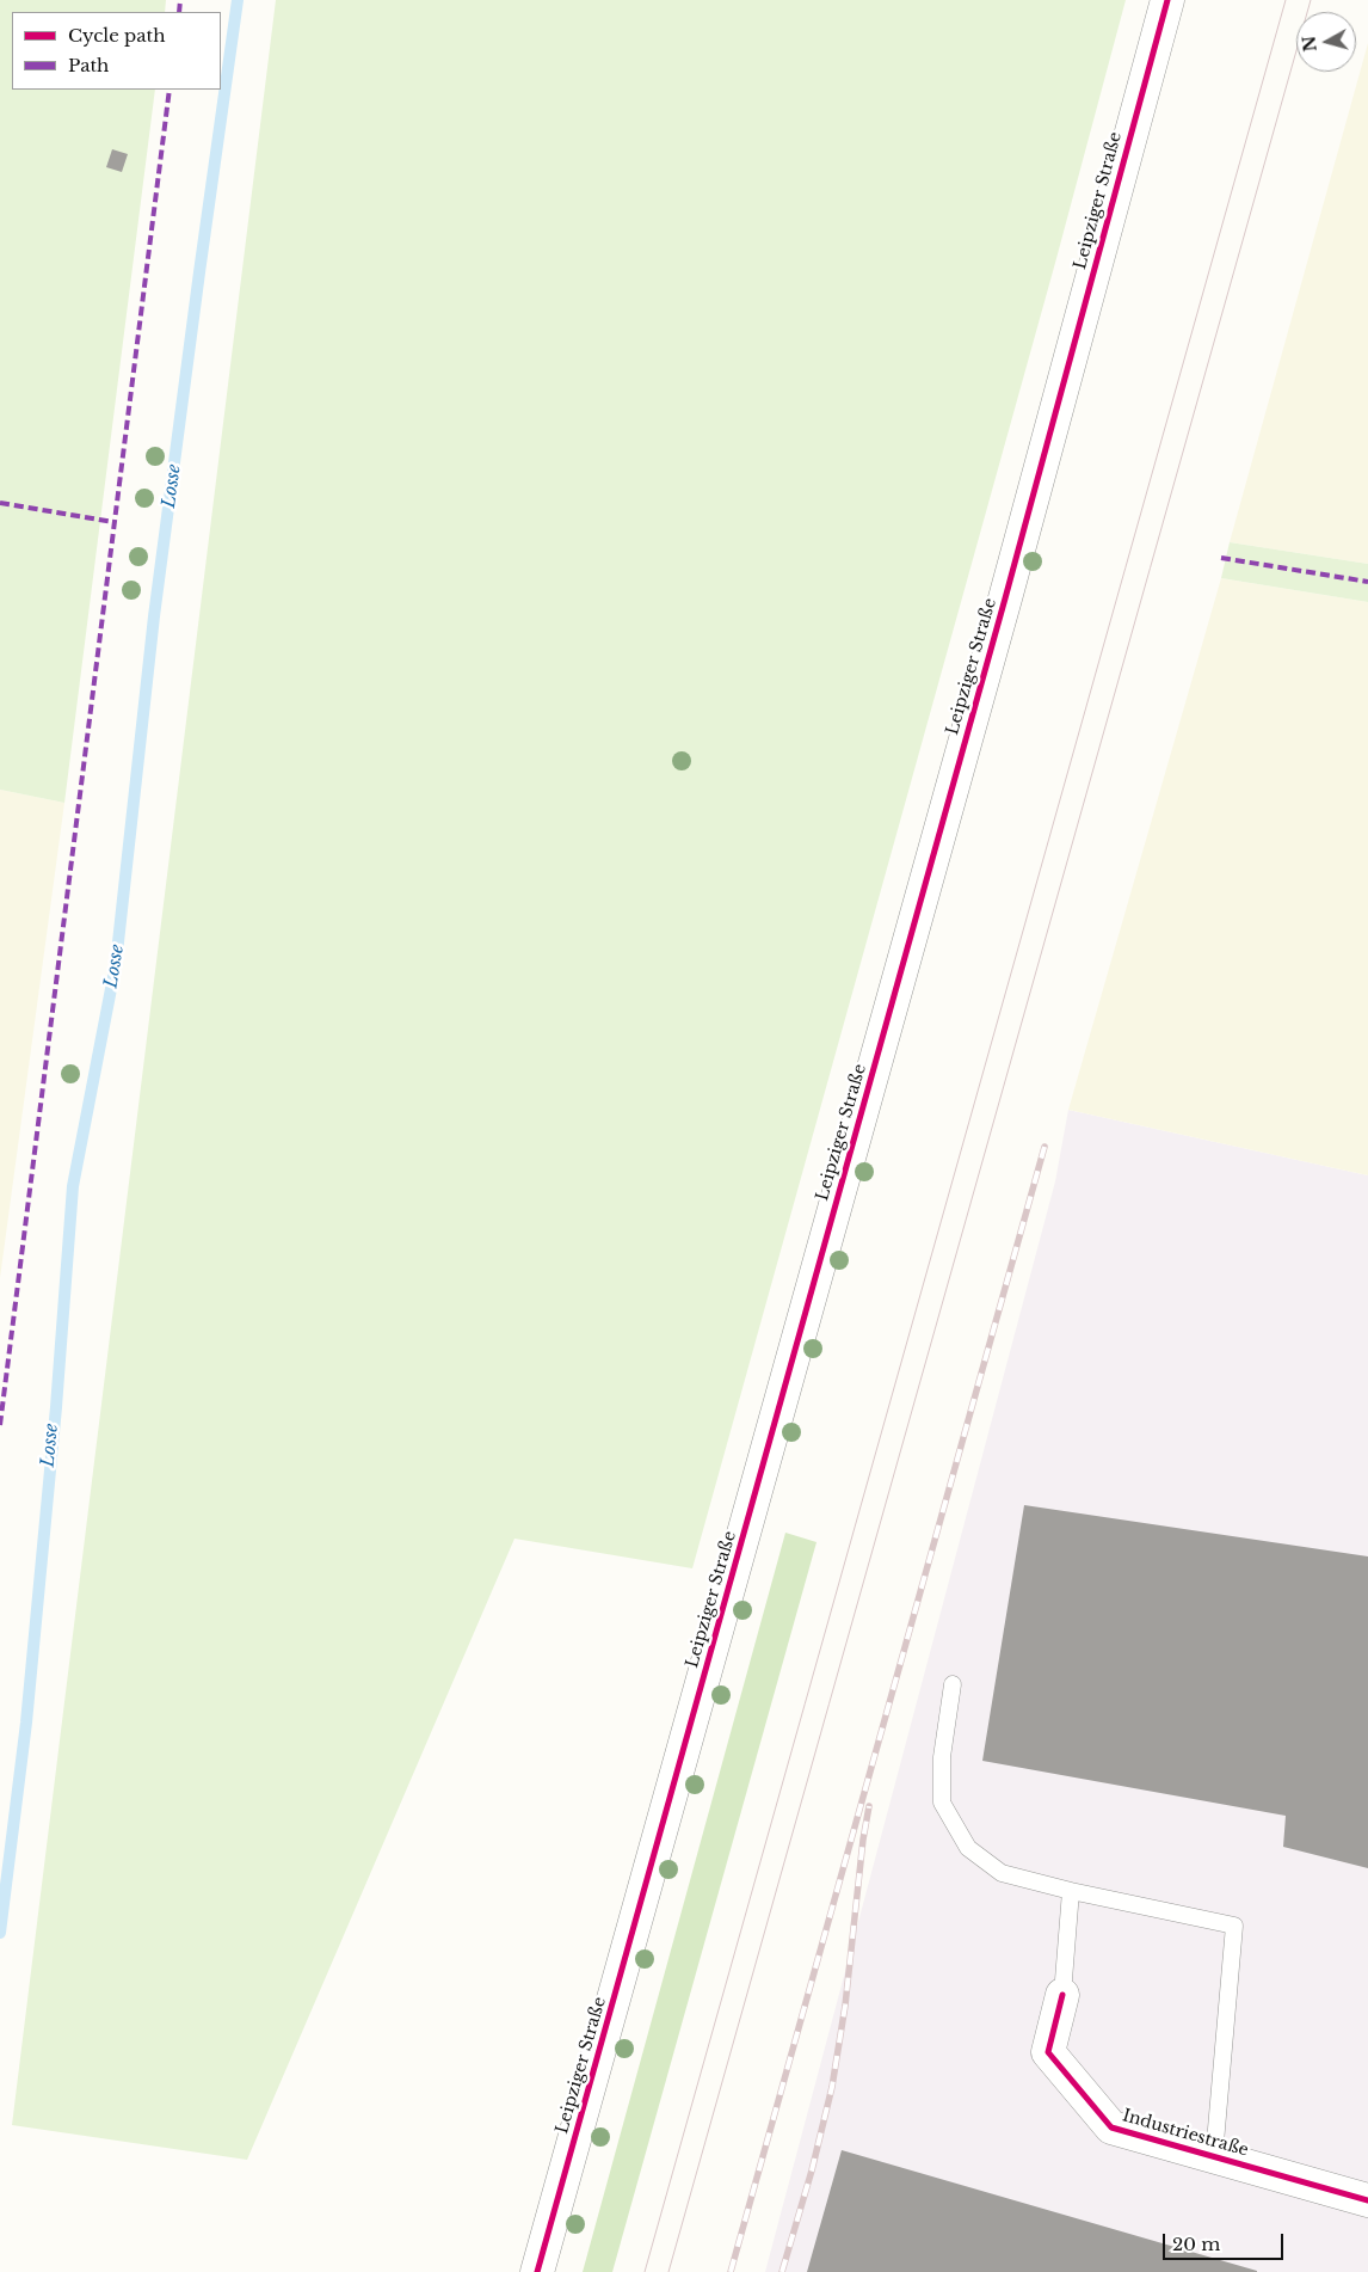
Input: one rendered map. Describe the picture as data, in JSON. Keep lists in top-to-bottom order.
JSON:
{
  "streets": {
    "street": ["Leipziger Straße", "Industriestraße"]
  },
  "water": ["Losse"],
  "legend": ["Cycle path", "Path"],
  "scale_bar": "20 m",
  "north": "left"
}
